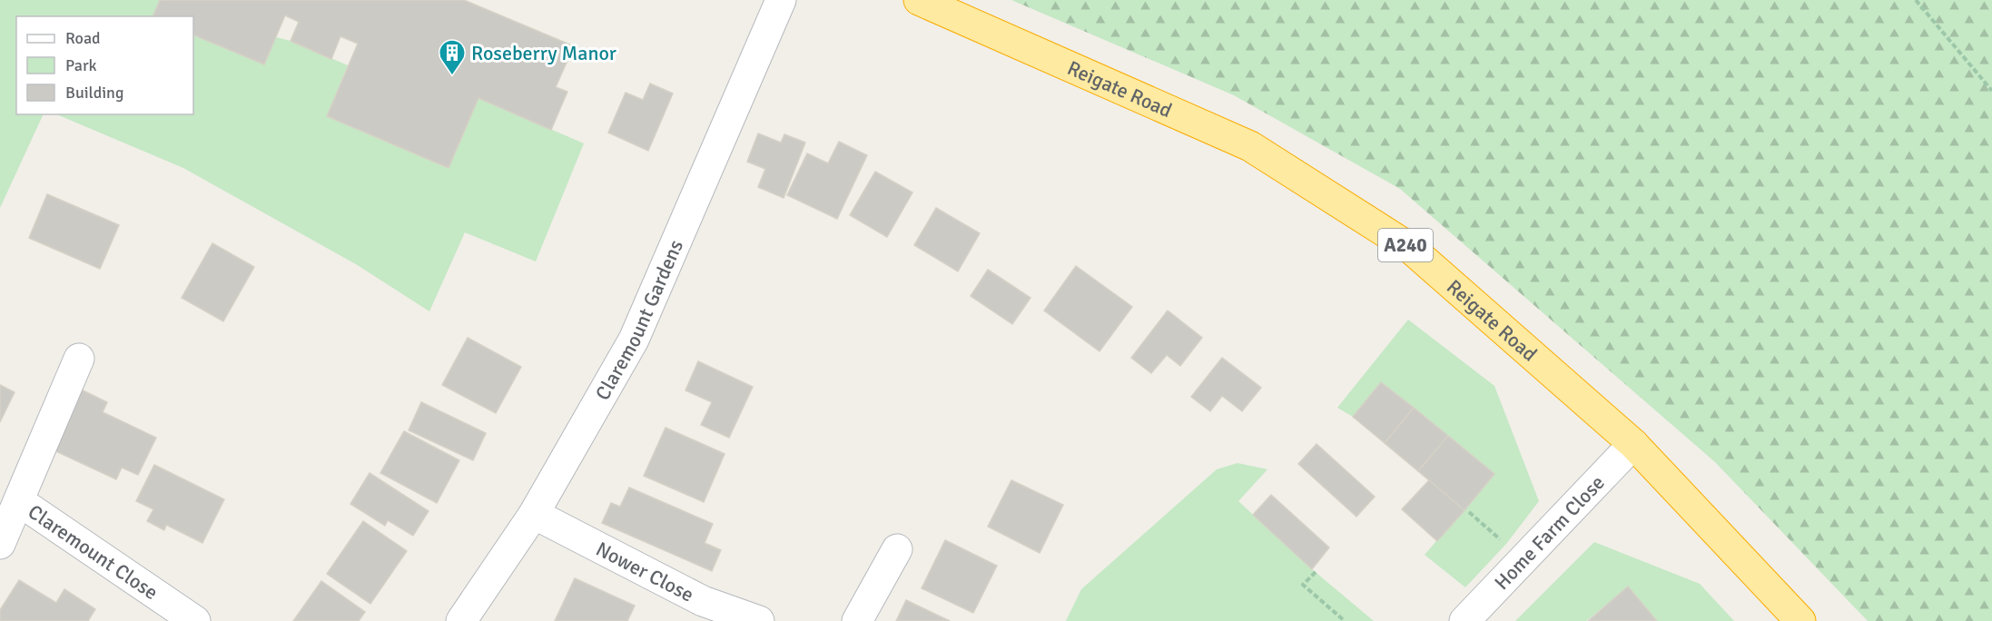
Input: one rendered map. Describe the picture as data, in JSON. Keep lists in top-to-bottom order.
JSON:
{
  "streets": {
    "highway": ["Reigate Road", "A240"],
    "street": [
      "Claremount Gardens",
      "Home Farm Close",
      "Claremount Close",
      "Nower Close"
    ]
  },
  "crossings": [
    ["Reigate Road", "Home Farm Close"],
    ["Claremount Gardens", "Nower Close"]
  ],
  "places": {
    "building": ["Roseberry Manor"]
  },
  "legend": ["Road", "Park", "Building"]
}
